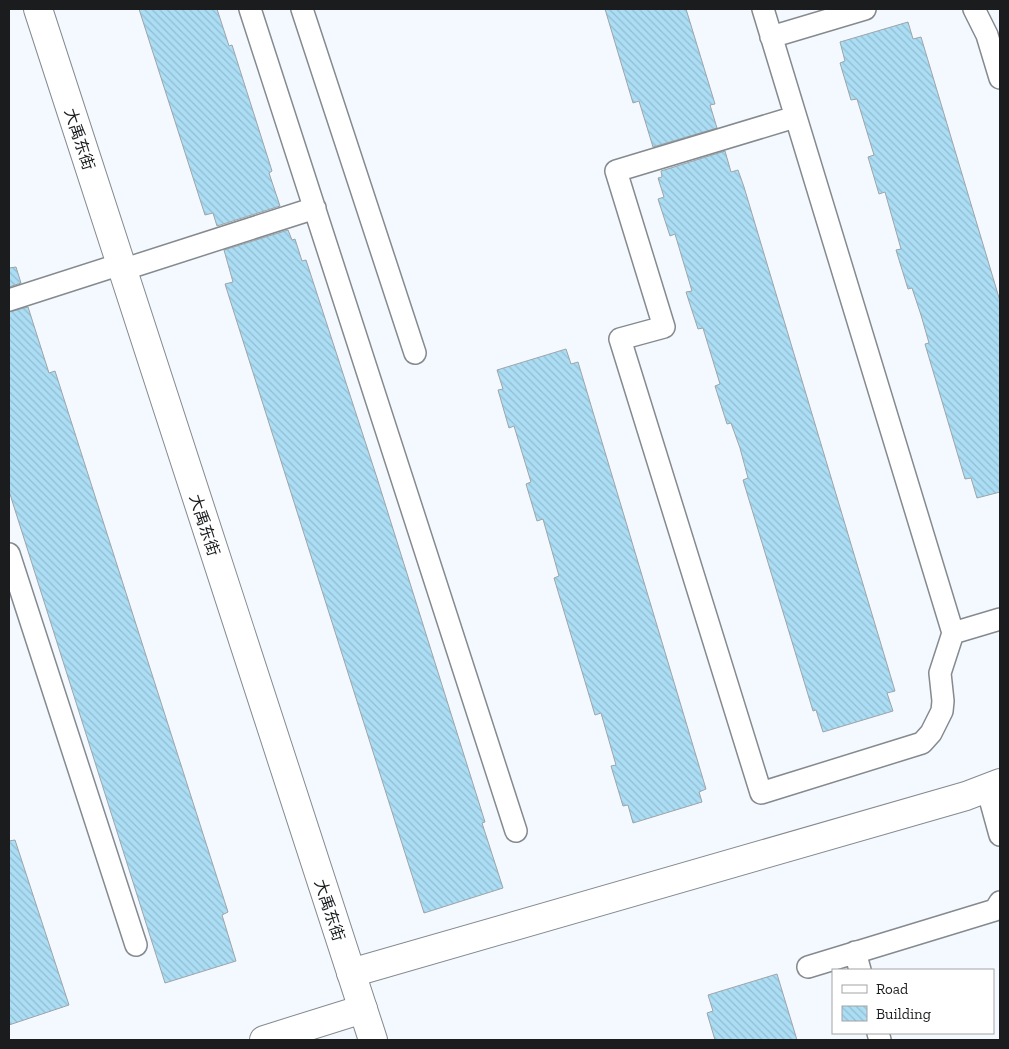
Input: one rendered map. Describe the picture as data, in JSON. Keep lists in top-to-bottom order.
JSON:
{
  "streets": {
    "street": ["大禹东街"]
  },
  "legend": ["Road", "Building"]
}
